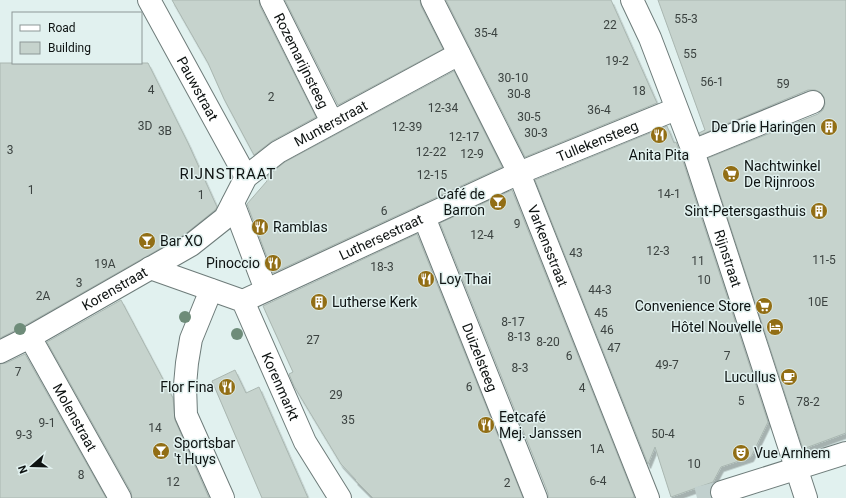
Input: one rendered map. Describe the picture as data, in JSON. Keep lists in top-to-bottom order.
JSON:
{
  "streets": {
    "street": [
      "Rozemarijnsteeg",
      "Pauwstraat",
      "Munterstraat",
      "Tullekensteeg",
      "Luthersestraat",
      "Varkensstraat",
      "Rijnstraat",
      "Korenstraat",
      "Duizelsteeg",
      "Korenmarkt",
      "Molenstraat"
    ]
  },
  "crossings": [
    ["Rozemarijnsteeg", "Munterstraat"],
    ["Pauwstraat", "Munterstraat"],
    ["Munterstraat", "Varkensstraat"],
    ["Munterstraat", "Korenstraat"],
    ["Tullekensteeg", "Luthersestraat"],
    ["Tullekensteeg", "Varkensstraat"],
    ["Tullekensteeg", "Rijnstraat"],
    ["Luthersestraat", "Varkensstraat"],
    ["Luthersestraat", "Duizelsteeg"],
    ["Luthersestraat", "Korenmarkt"],
    ["Korenstraat", "Molenstraat"]
  ],
  "districts": ["RIJNSTRAAT"],
  "places": {
    "building": ["De Drie Haringen", "Sint-Petersgasthuis", "Lutherse Kerk"],
    "restaurant": [
      "Anita Pita",
      "Ramblas",
      "Pinoccio",
      "Loy Thai",
      "Flor Fina",
      "Eetcafé Mej. Janssen"
    ],
    "supermarket": ["Nachtwinkel De Rijnroos", "Convenience Store"],
    "bar": ["Café de Barron", "Bar XO", "Sportsbar 't Huys"],
    "hotel": ["Hôtel Nouvelle"],
    "cafe": ["Lucullus"],
    "theatre": ["Vue Arnhem"]
  },
  "house_numbers": [
    "55-3",
    "22",
    "35-4",
    "55",
    "19-2",
    "30-10",
    "56-1",
    "59",
    "4",
    "18",
    "30-8",
    "2",
    "12-34",
    "36-4",
    "30-5",
    "3D",
    "12-39",
    "3B",
    "30-3",
    "12-17",
    "3",
    "12-22",
    "12-9",
    "12-15",
    "1",
    "14-1",
    "1",
    "6",
    "9",
    "12-4",
    "12-3",
    "43",
    "11-5",
    "11",
    "19A",
    "18-3",
    "10",
    "3",
    "44-3",
    "2A",
    "10E",
    "45",
    "8-17",
    "46",
    "8-13",
    "27",
    "8-20",
    "47",
    "6",
    "7",
    "49-7",
    "8-3",
    "7",
    "6",
    "4",
    "29",
    "5",
    "78-2",
    "35",
    "9-1",
    "14",
    "50-4",
    "9-3",
    "1A",
    "10",
    "8",
    "6-4",
    "12",
    "2"
  ],
  "legend": ["Road", "Building"],
  "north": "left"
}
